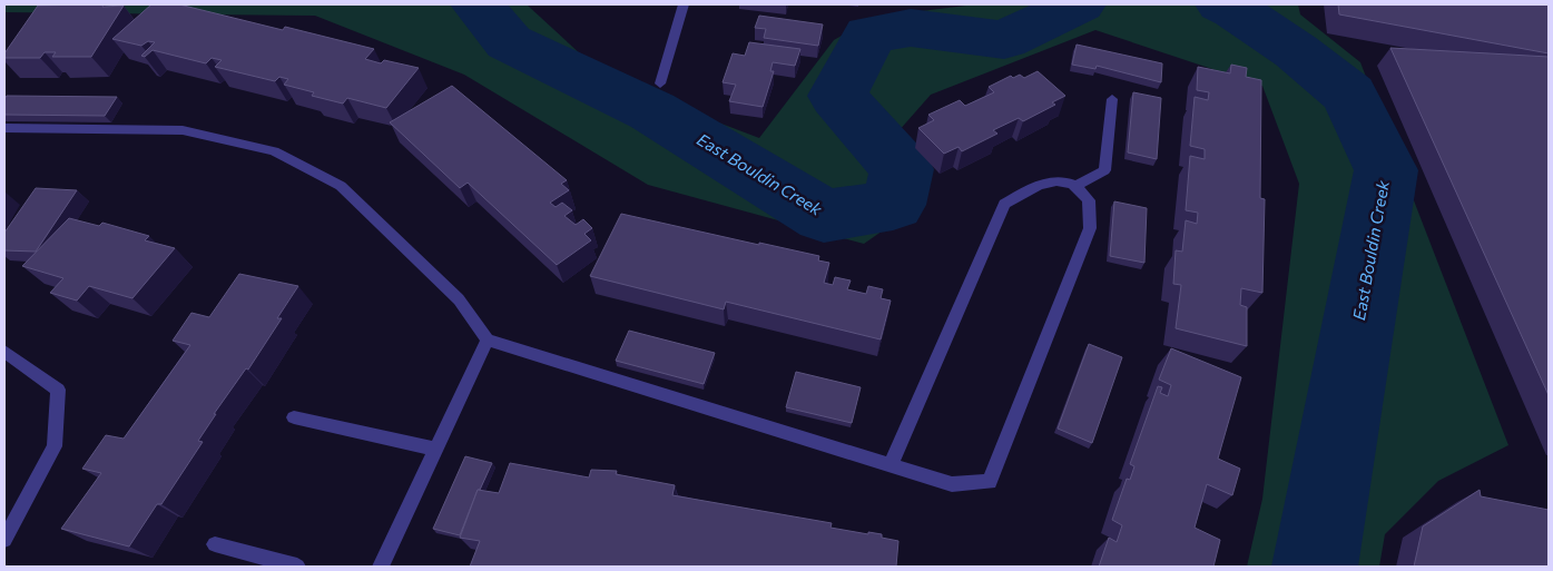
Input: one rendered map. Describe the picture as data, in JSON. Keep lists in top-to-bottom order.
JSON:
{
  "water": ["East Bouldin Creek"]
}
